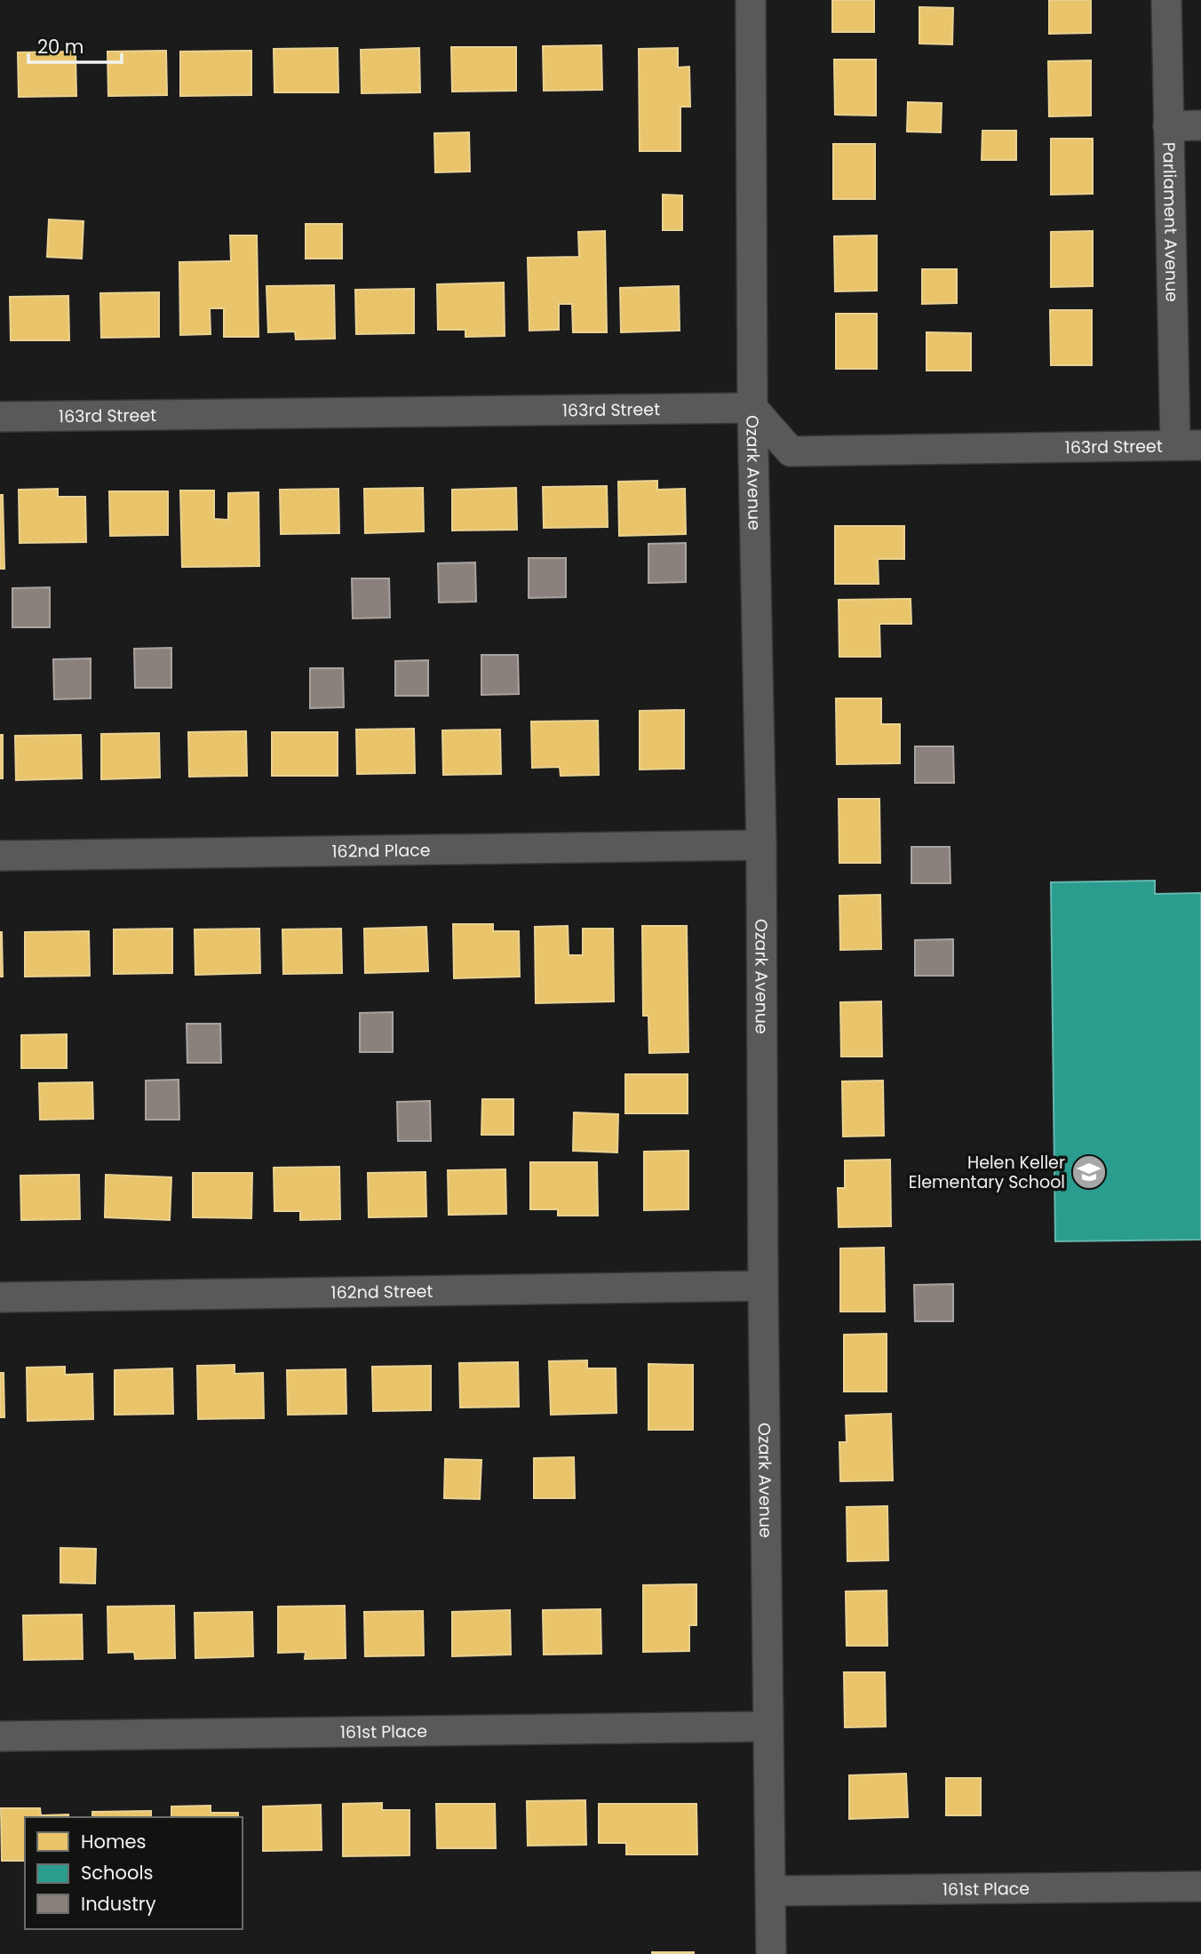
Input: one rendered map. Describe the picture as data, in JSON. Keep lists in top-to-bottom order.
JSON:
{
  "streets": {
    "street": [
      "Parliament Avenue",
      "163rd Street",
      "Ozark Avenue",
      "162nd Place",
      "162nd Street",
      "161st Place"
    ]
  },
  "crossings": [
    ["Parliament Avenue", "163rd Street"],
    ["163rd Street", "Ozark Avenue"],
    ["Ozark Avenue", "162nd Place"],
    ["Ozark Avenue", "162nd Street"],
    ["Ozark Avenue", "161st Place"]
  ],
  "places": {
    "school or university": ["Helen Keller Elementary School"]
  },
  "legend": ["Homes", "Schools", "Industry"],
  "scale_bar": "20 m"
}
